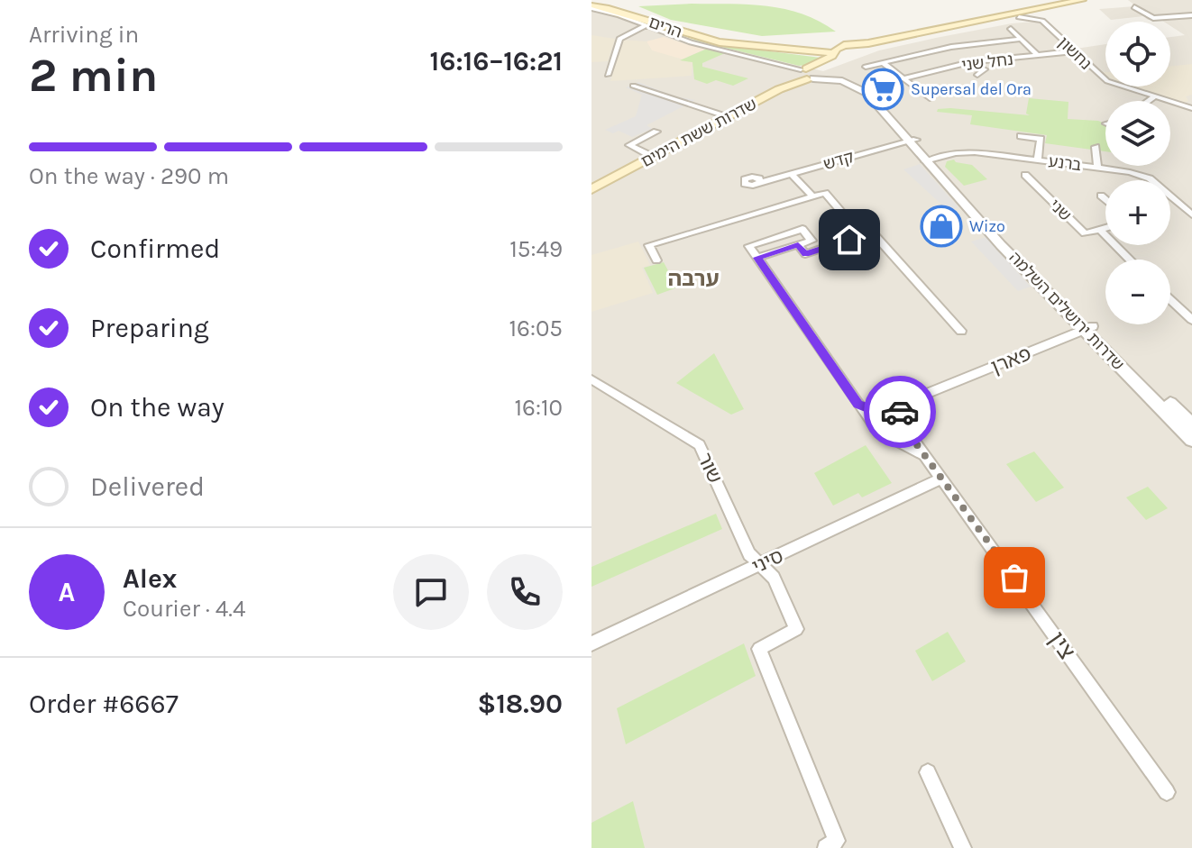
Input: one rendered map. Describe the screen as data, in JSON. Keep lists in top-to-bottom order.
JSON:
{
  "streets": {
    "main road": ["הרים", "שדרות ששת הימים"],
    "street": [
      "נחשון",
      "נחל שני",
      "קדש",
      "ברנע",
      "שני",
      "שדרות ירושלים השלמה",
      "פארן",
      "שור",
      "סיני",
      "צין"
    ]
  },
  "crossings": [
    ["הרים", "שדרות ששת הימים"],
    ["נחשון", "נחל שני"],
    ["נחל שני", "שדרות ירושלים השלמה"],
    ["שדרות ששת הימים", "שדרות ירושלים השלמה"],
    ["קדש", "שדרות ירושלים השלמה"],
    ["ברנע", "שדרות ירושלים השלמה"],
    ["שדרות ירושלים השלמה", "פארן"],
    ["פארן", "צין"],
    ["שור", "סיני"],
    ["סיני", "צין"]
  ],
  "districts": ["ערבה"],
  "places": {
    "supermarket": ["Supersal del Ora"],
    "shop": ["Wizo"]
  },
  "page": {
    "heading": ["2 min", "Arriving in", "16:16–16:21"],
    "panel": [
      "Alex",
      "Courier · 4.4",
      "Order #6667",
      "$18.90"
    ],
    "map_buttons": ["+", "−"],
    "bar": "On the way · 290 m",
    "list": [
      ["Confirmed", "15:49"],
      ["Preparing", "16:05"],
      ["On the way", "16:10"],
      "Delivered"
    ],
    "round": "A"
  }
}
